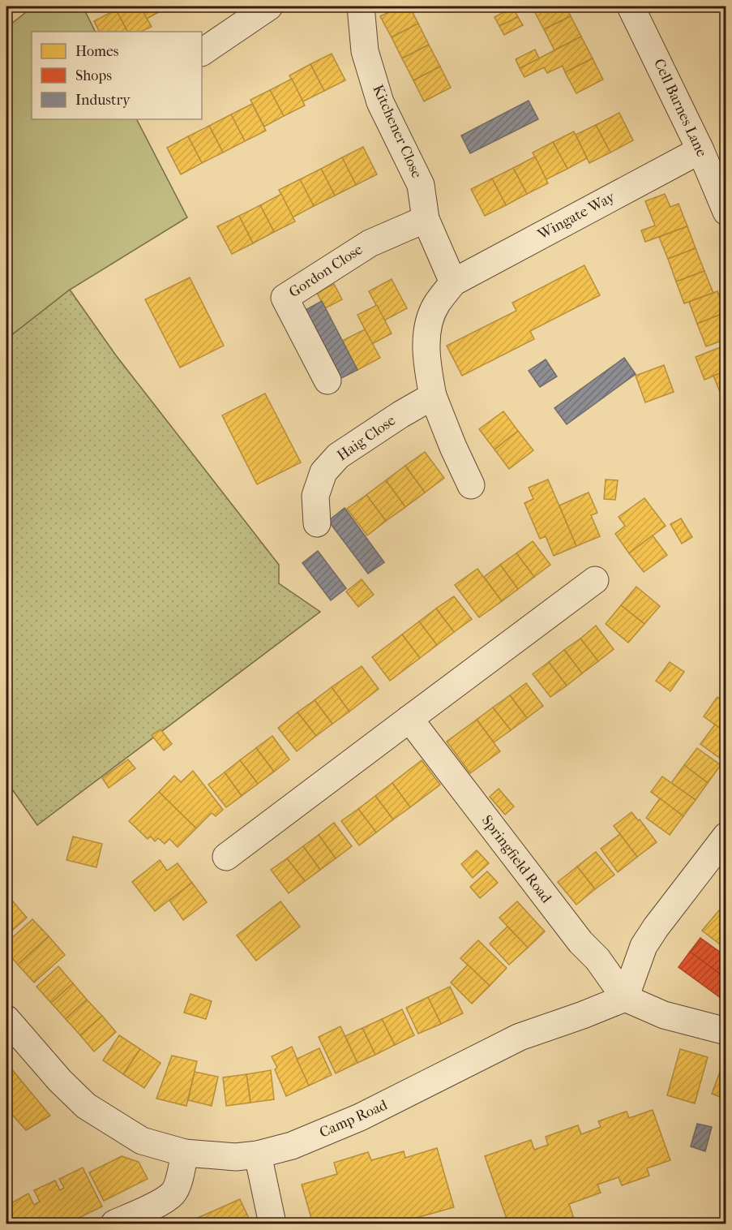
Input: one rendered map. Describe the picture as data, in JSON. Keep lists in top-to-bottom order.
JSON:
{
  "streets": {
    "street": [
      "Cell Barnes Lane",
      "Kitchener Close",
      "Wingate Way",
      "Gordon Close",
      "Haig Close",
      "Springfield Road",
      "Camp Road"
    ]
  },
  "crossings": [
    ["Cell Barnes Lane", "Wingate Way"],
    ["Kitchener Close", "Wingate Way"],
    ["Kitchener Close", "Gordon Close"],
    ["Springfield Road", "Camp Road"]
  ],
  "legend": ["Homes", "Shops", "Industry"]
}
